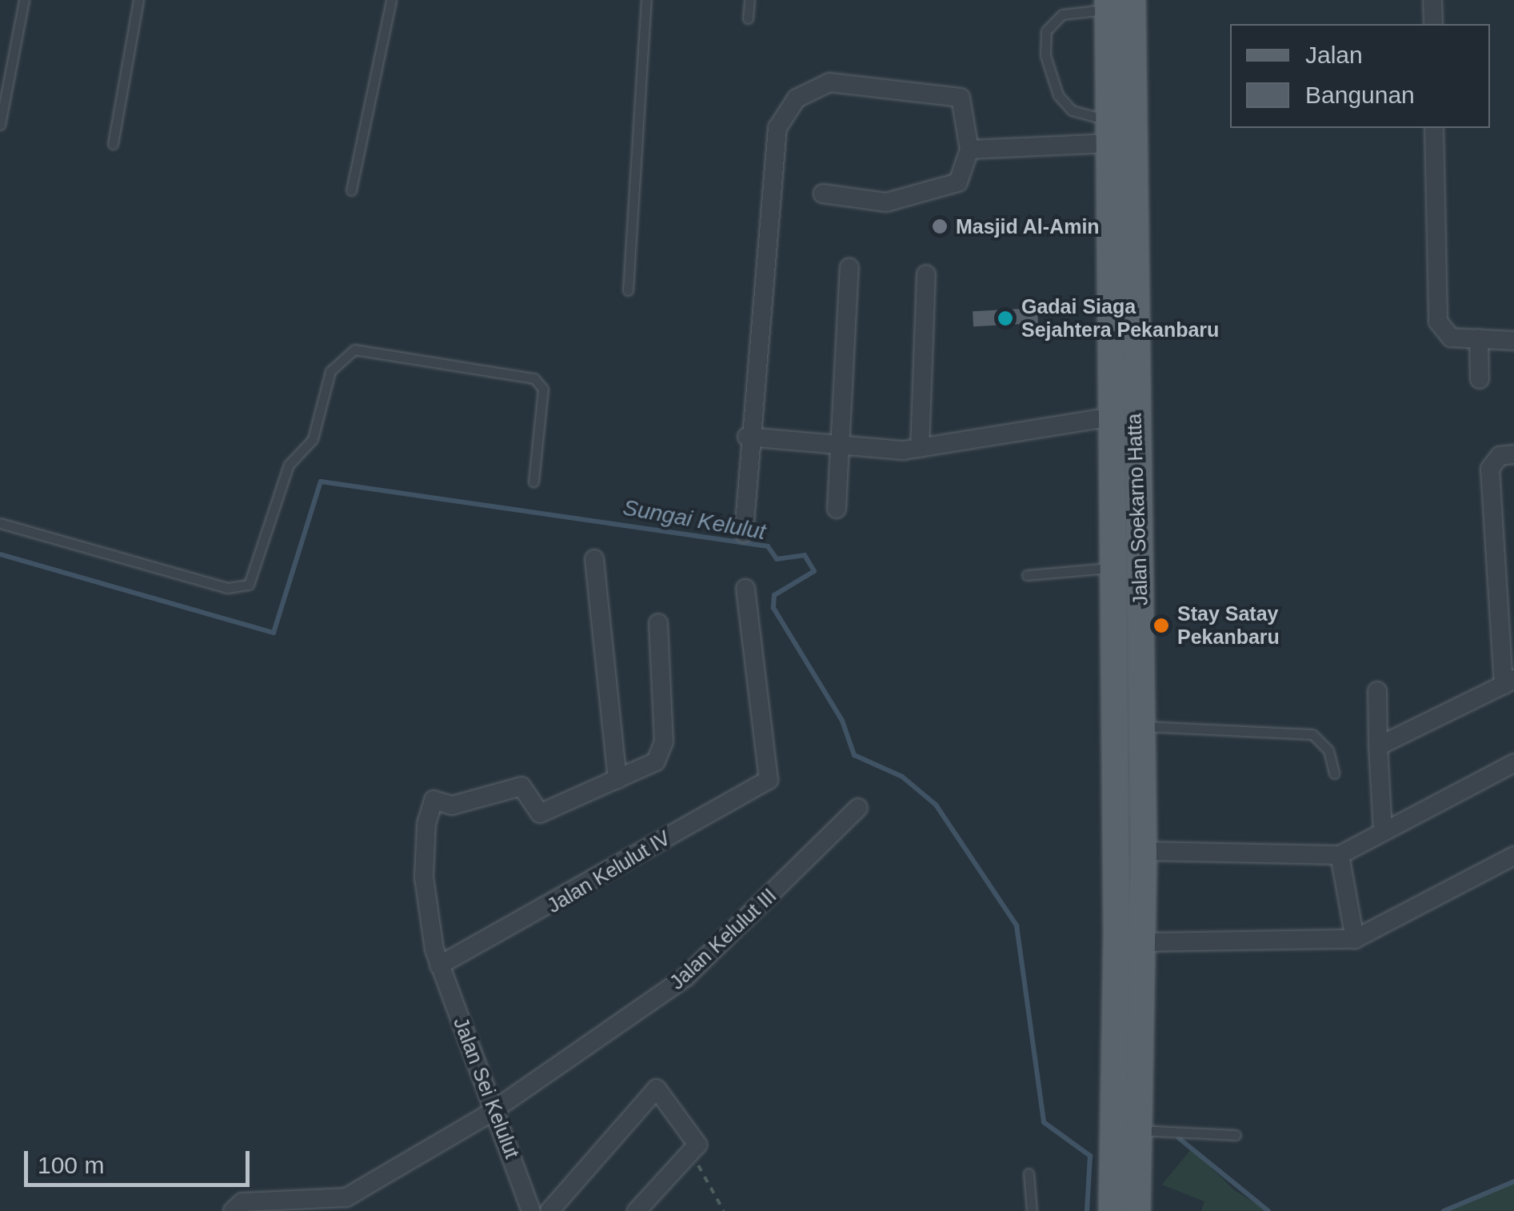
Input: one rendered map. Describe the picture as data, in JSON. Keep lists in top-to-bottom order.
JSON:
{
  "streets": {
    "main road": ["Jalan Soekarno Hatta"],
    "street": ["Jalan Kelulut IV", "Jalan Kelulut III", "Jalan Sei Kelulut"]
  },
  "crossings": [
    ["Jalan Kelulut IV", "Jalan Sei Kelulut"],
    ["Jalan Kelulut III", "Jalan Sei Kelulut"]
  ],
  "water": ["Sungai Kelulut"],
  "places": ["Masjid Al-Amin", "Gadai Siaga Sejahtera Pekanbaru", "Stay Satay Pekanbaru"],
  "legend": ["Jalan", "Bangunan"],
  "scale_bar": "100 m"
}
